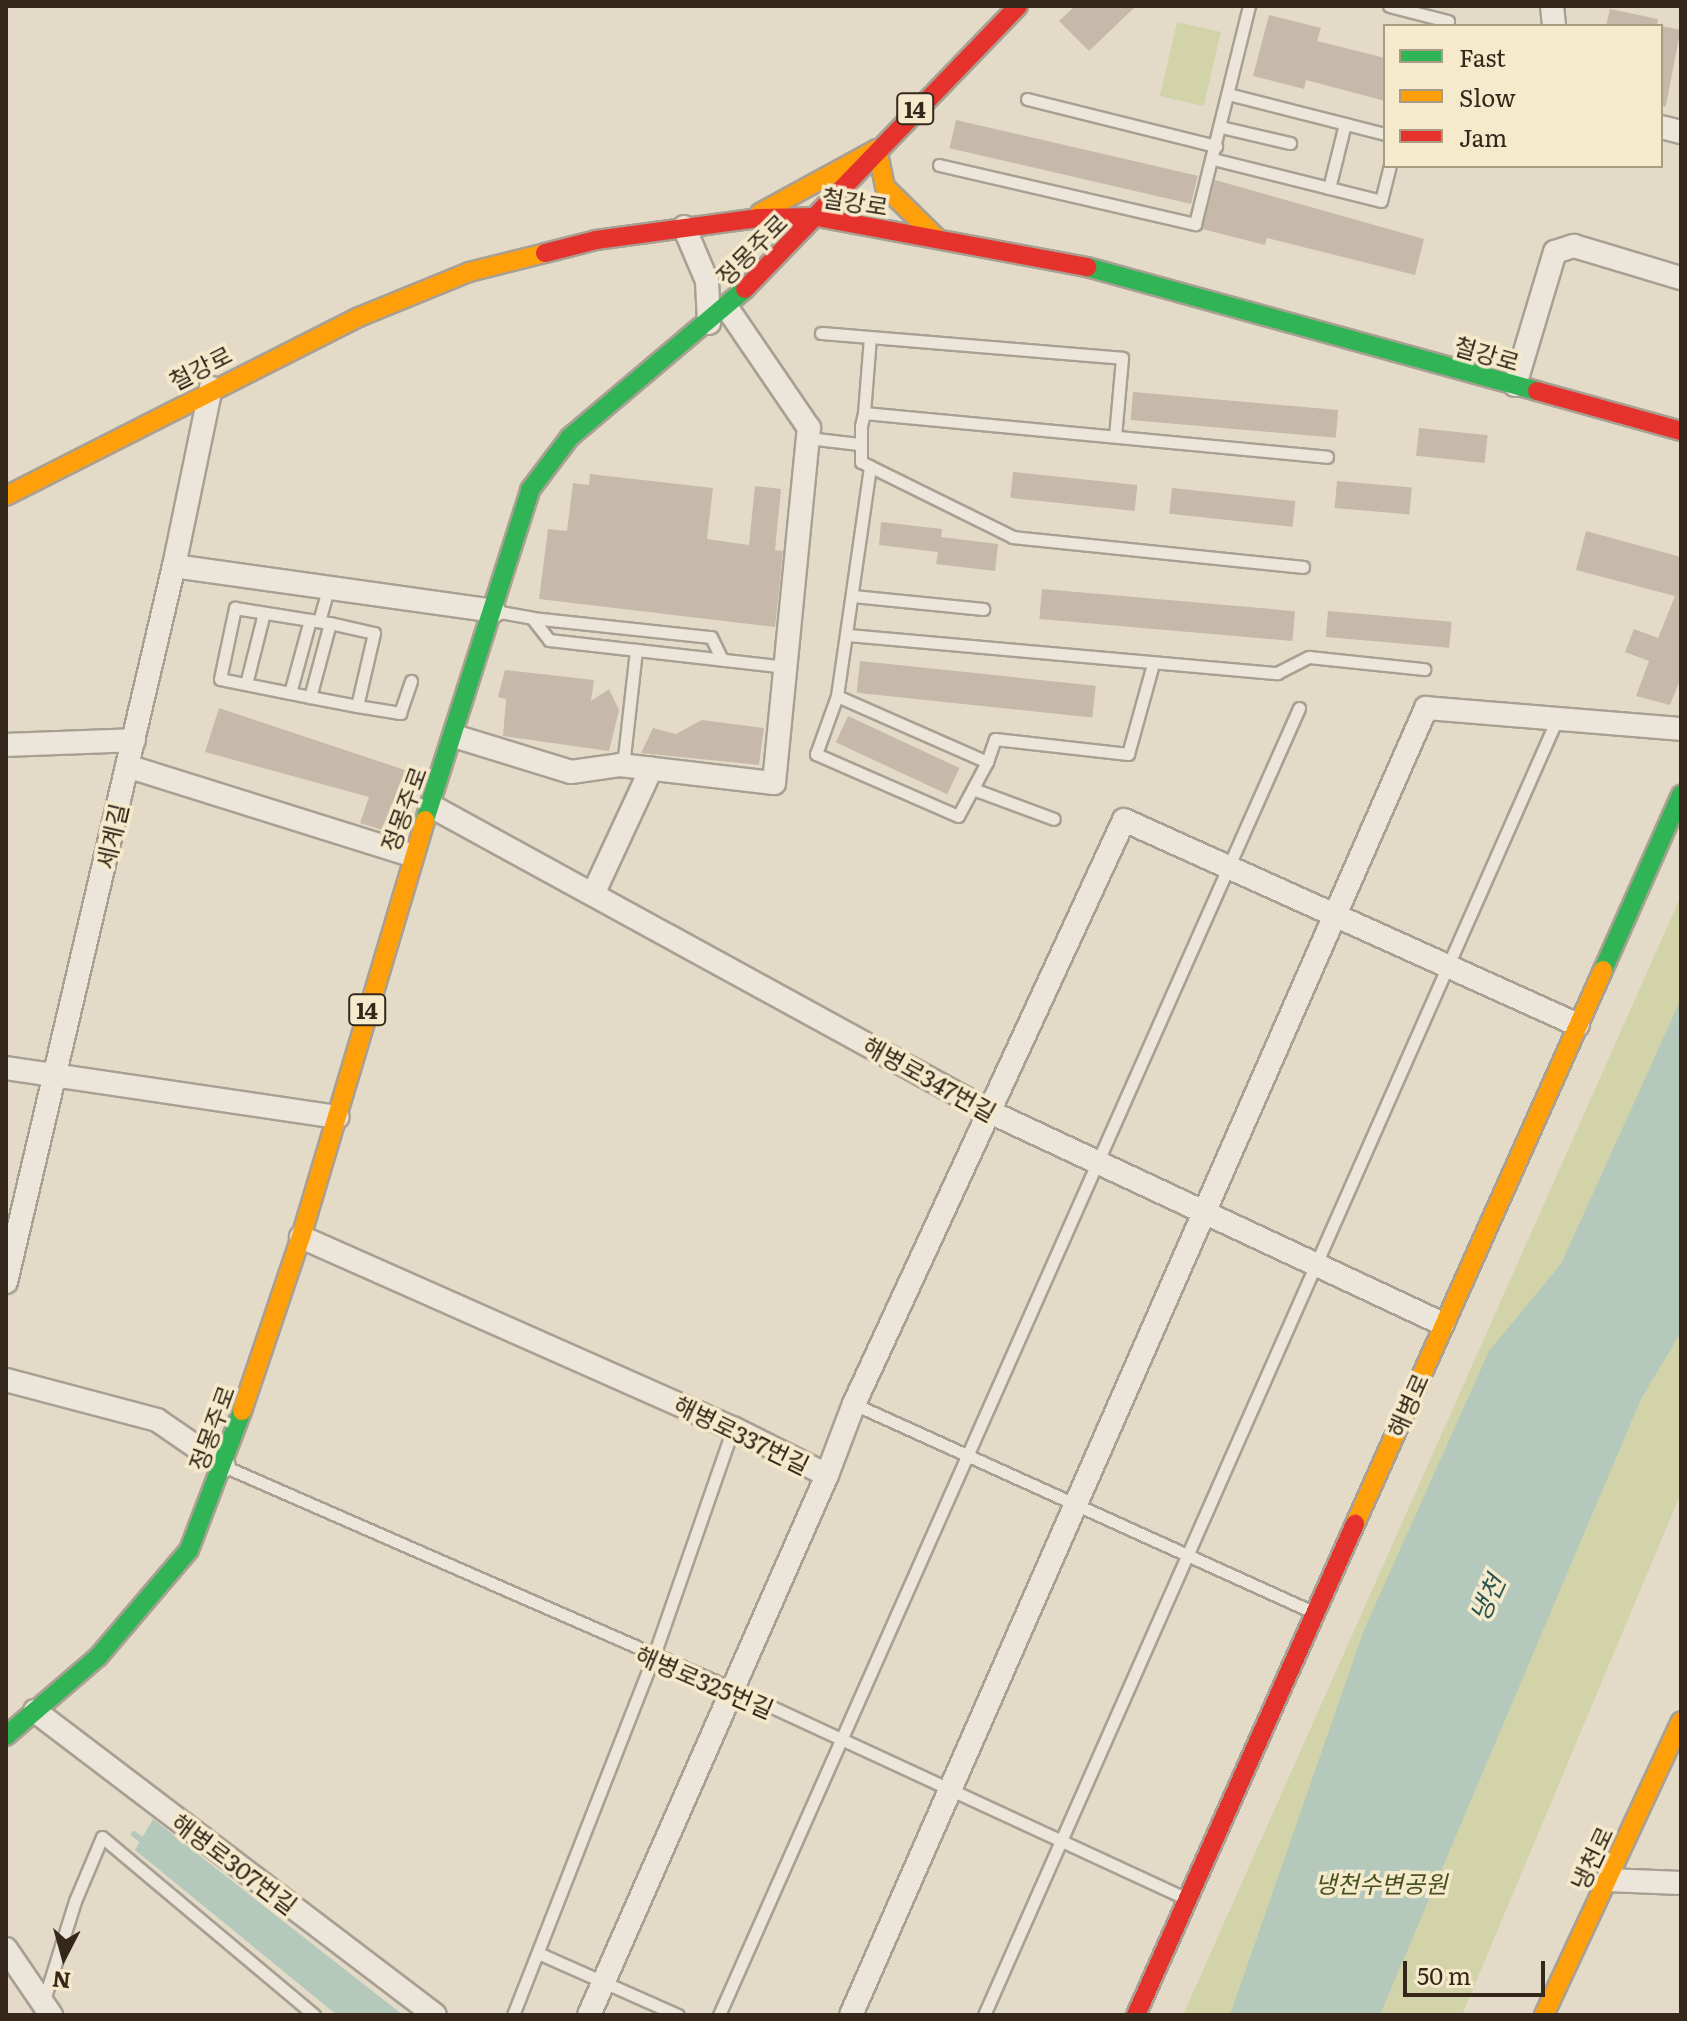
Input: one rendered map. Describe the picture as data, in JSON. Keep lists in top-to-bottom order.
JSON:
{
  "streets": {
    "main road": [
      "14",
      "철강로",
      "정몽주로",
      "해병로",
      "냉천로"
    ],
    "street": [
      "세계길",
      "해병로347번길",
      "해병로337번길",
      "해병로307번길"
    ],
    "lane": ["해병로325번길"]
  },
  "crossings": [
    ["철강로", "정몽주로"],
    ["철강로", "세계길"],
    ["정몽주로", "해병로347번길"],
    ["정몽주로", "해병로337번길"],
    ["정몽주로", "해병로325번길"],
    ["정몽주로", "해병로307번길"],
    ["해병로347번길", "해병로"],
    ["해병로347번길", "해병로337번길"],
    ["해병로", "해병로325번길"]
  ],
  "water": ["냉천"],
  "parks": ["냉천수변공원"],
  "legend": ["Fast", "Slow", "Jam"],
  "scale_bar": "50 m",
  "north": "bottom"
}
